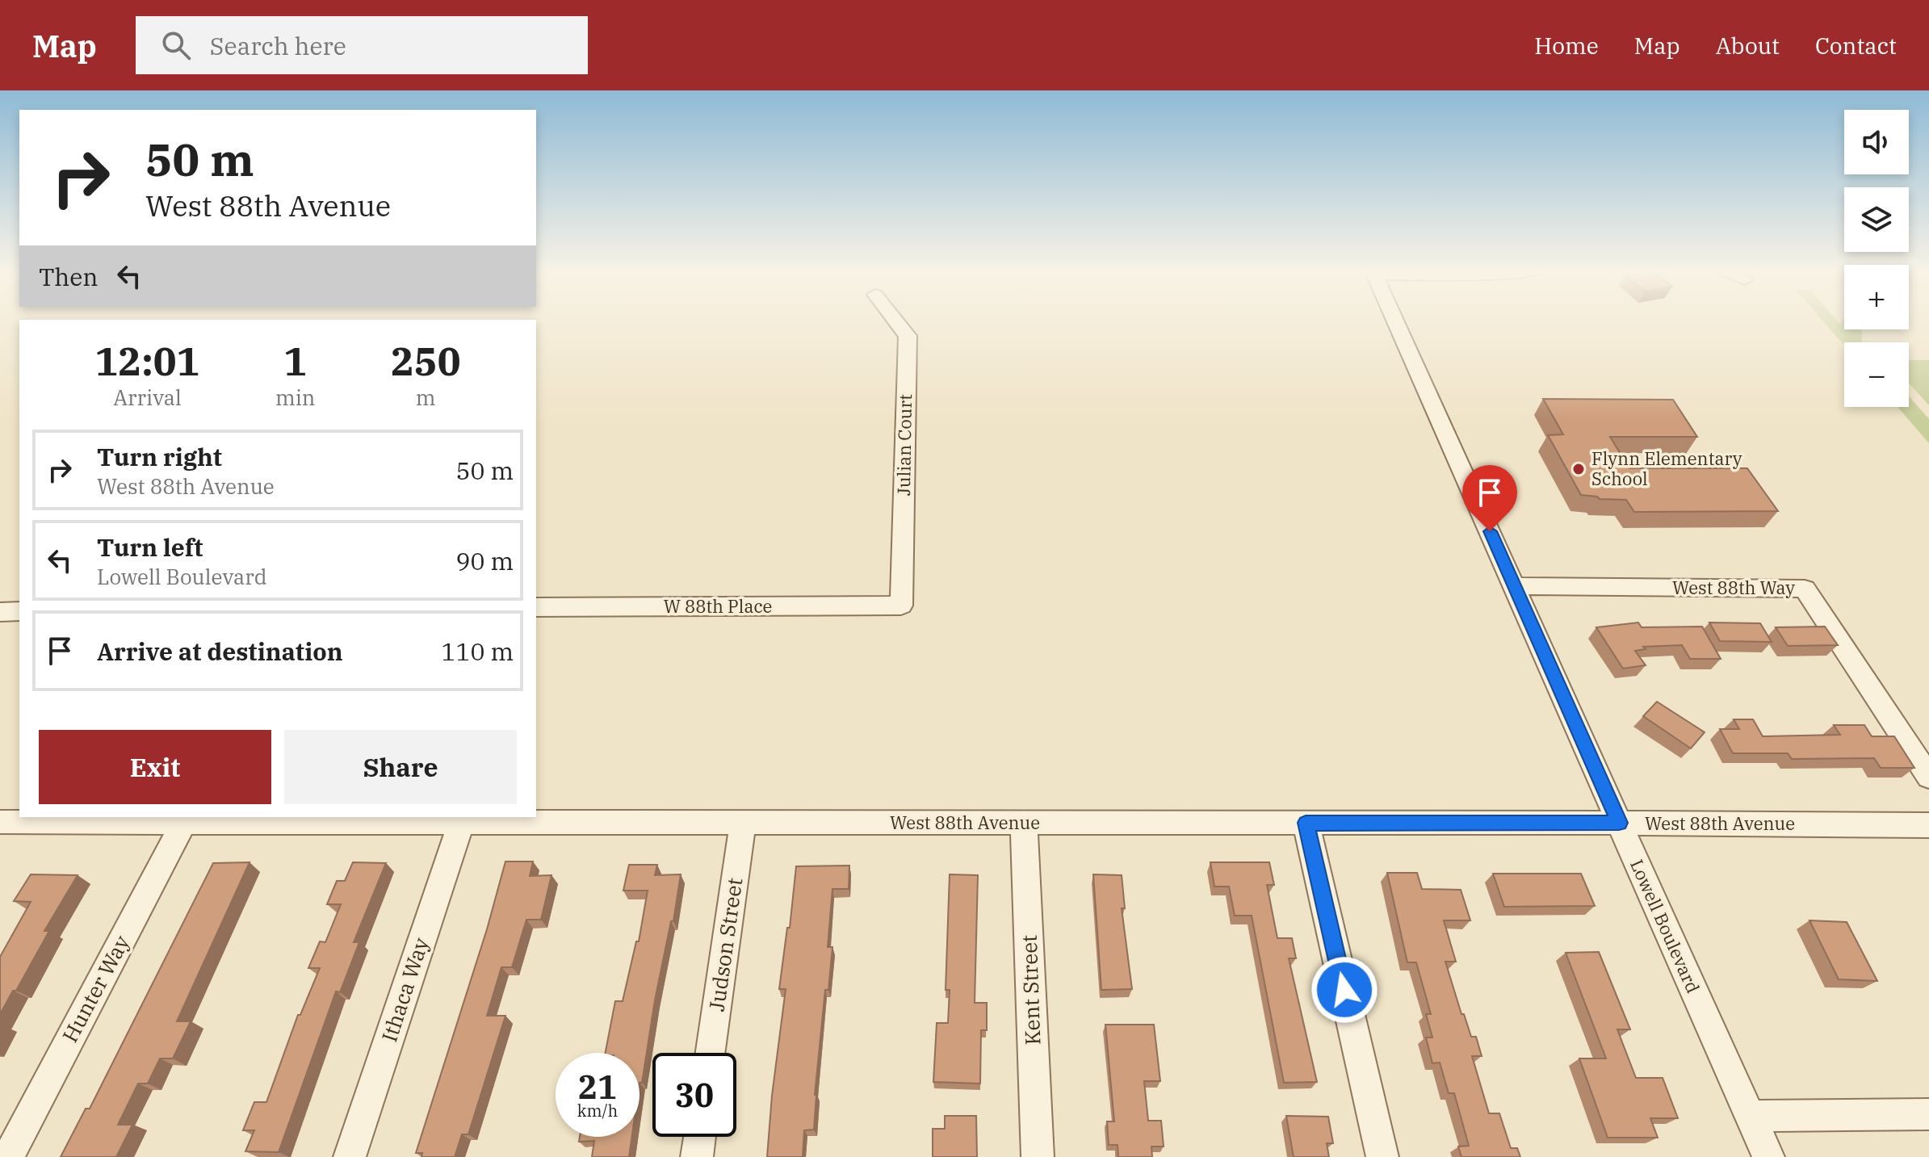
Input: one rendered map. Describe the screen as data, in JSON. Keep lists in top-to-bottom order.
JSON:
{
  "streets": {
    "street": [
      "Julian Court",
      "West 88th Way",
      "W 88th Place",
      "West 88th Avenue",
      "Lowell Boulevard",
      "Judson Street",
      "Hunter Way",
      "Ithaca Way",
      "Kent Street"
    ]
  },
  "crossings": [
    ["Julian Court", "W 88th Place"],
    ["West 88th Way", "Lowell Boulevard"],
    ["West 88th Avenue", "Lowell Boulevard"],
    ["West 88th Avenue", "Judson Street"],
    ["West 88th Avenue", "Hunter Way"],
    ["West 88th Avenue", "Ithaca Way"],
    ["West 88th Avenue", "Kent Street"]
  ],
  "places": ["Flynn Elementary School"],
  "page": {
    "header": "Map",
    "search": "Search here",
    "nav": [
      "Home",
      "Map",
      "About",
      "Contact"
    ],
    "map_buttons": ["+", "−"],
    "turn": ["50 m", "West 88th Avenue"],
    "then": "Then",
    "eta": [
      "12:01",
      "Arrival",
      "1",
      "min",
      "250",
      "m"
    ],
    "list": [
      {
        "name": "Turn right",
        "note": "West 88th Avenue",
        "value": "50 m"
      },
      {
        "name": "Turn left",
        "note": "Lowell Boulevard",
        "value": "90 m"
      },
      {
        "name": "Arrive at destination",
        "value": "110 m"
      }
    ],
    "buttons": ["Exit", "Share"],
    "speed": "21 km/h",
    "limit": "30"
  }
}
